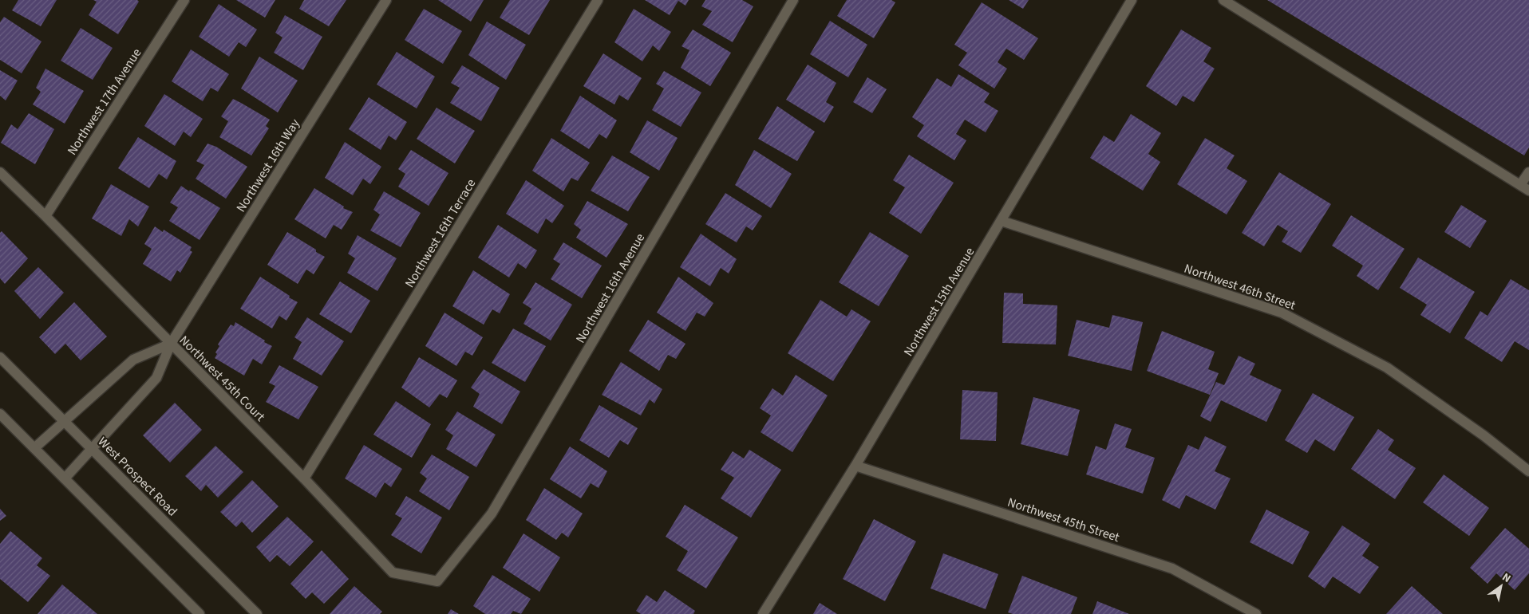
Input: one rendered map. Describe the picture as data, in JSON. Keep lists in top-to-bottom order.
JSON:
{
  "streets": {
    "street": [
      "Northwest 17th Avenue",
      "Northwest 16th Way",
      "Northwest 16th Terrace",
      "Northwest 46th Street",
      "Northwest 16th Avenue",
      "Northwest 15th Avenue",
      "Northwest 45th Court",
      "West Prospect Road",
      "Northwest 45th Street"
    ]
  },
  "crossings": [
    ["Northwest 17th Avenue", "Northwest 45th Court"],
    ["Northwest 16th Way", "Northwest 45th Court"],
    ["Northwest 16th Way", "West Prospect Road"],
    ["Northwest 16th Terrace", "Northwest 45th Court"],
    ["Northwest 46th Street", "Northwest 15th Avenue"],
    ["Northwest 16th Avenue", "Northwest 45th Court"],
    ["Northwest 15th Avenue", "Northwest 45th Street"]
  ],
  "north": "top right"
}
